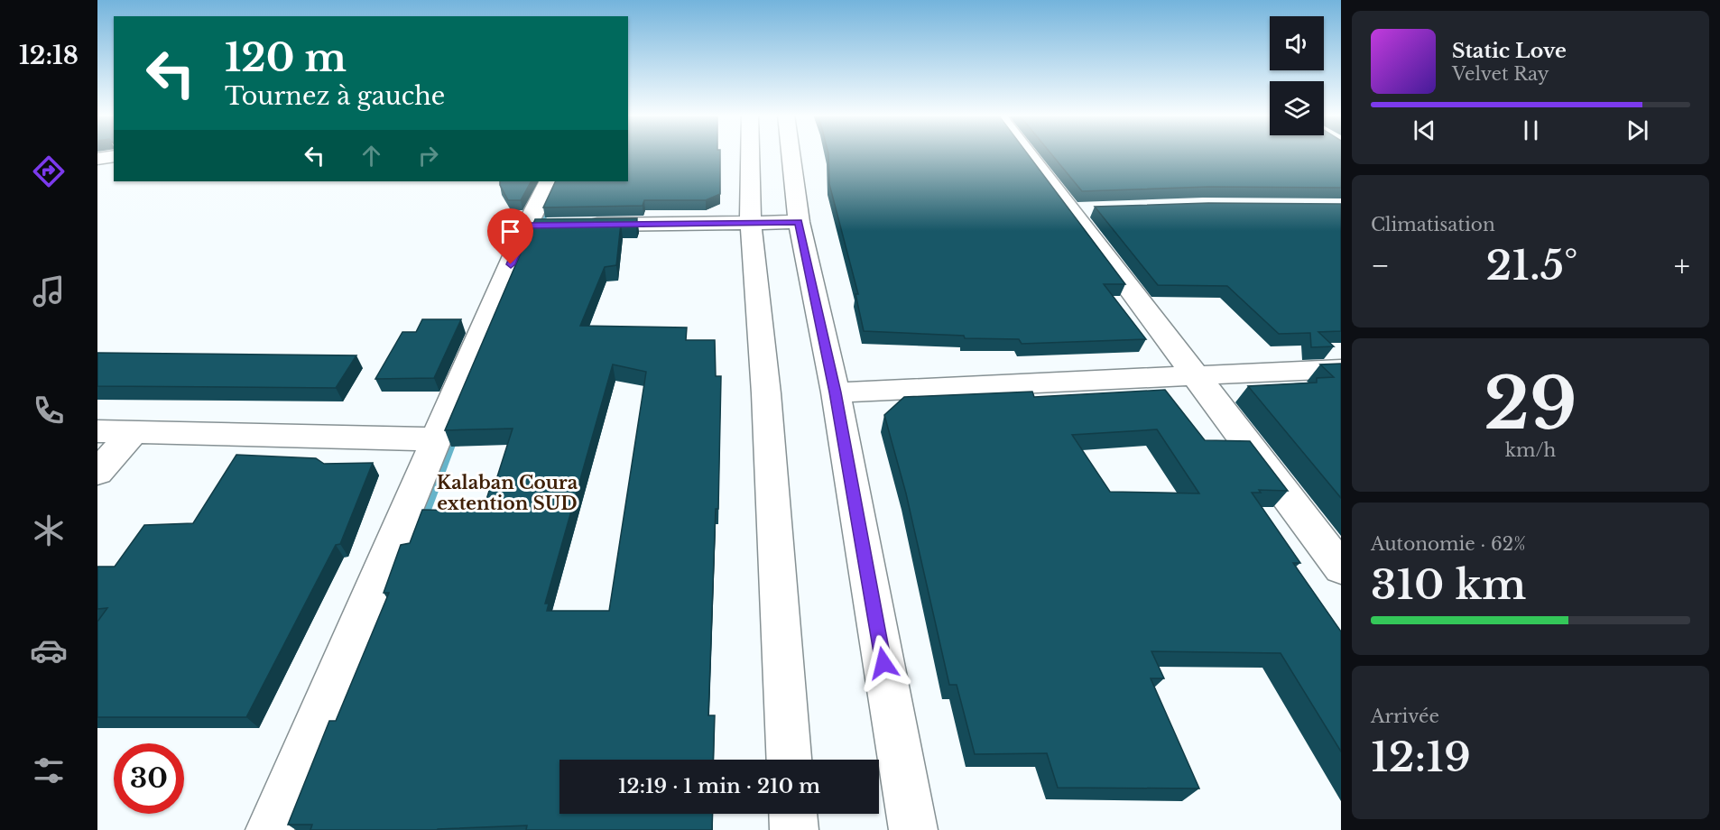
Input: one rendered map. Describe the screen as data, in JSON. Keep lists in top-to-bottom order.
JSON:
{
  "districts": ["Kalaban Coura extention SUD"],
  "page": {
    "tabs": "12:18",
    "turn": ["120 m", "Tournez à gauche"],
    "song": ["Static Love", "Velvet Ray"],
    "tile": [
      "Climatisation",
      ["29", "km/h"],
      ["Autonomie · 62%", "310 km"],
      ["Arrivée", "12:19"]
    ],
    "heat": ["−", "21.5°", "+"],
    "limit": "30",
    "trip": "12:19 · 1 min · 210 m"
  }
}
